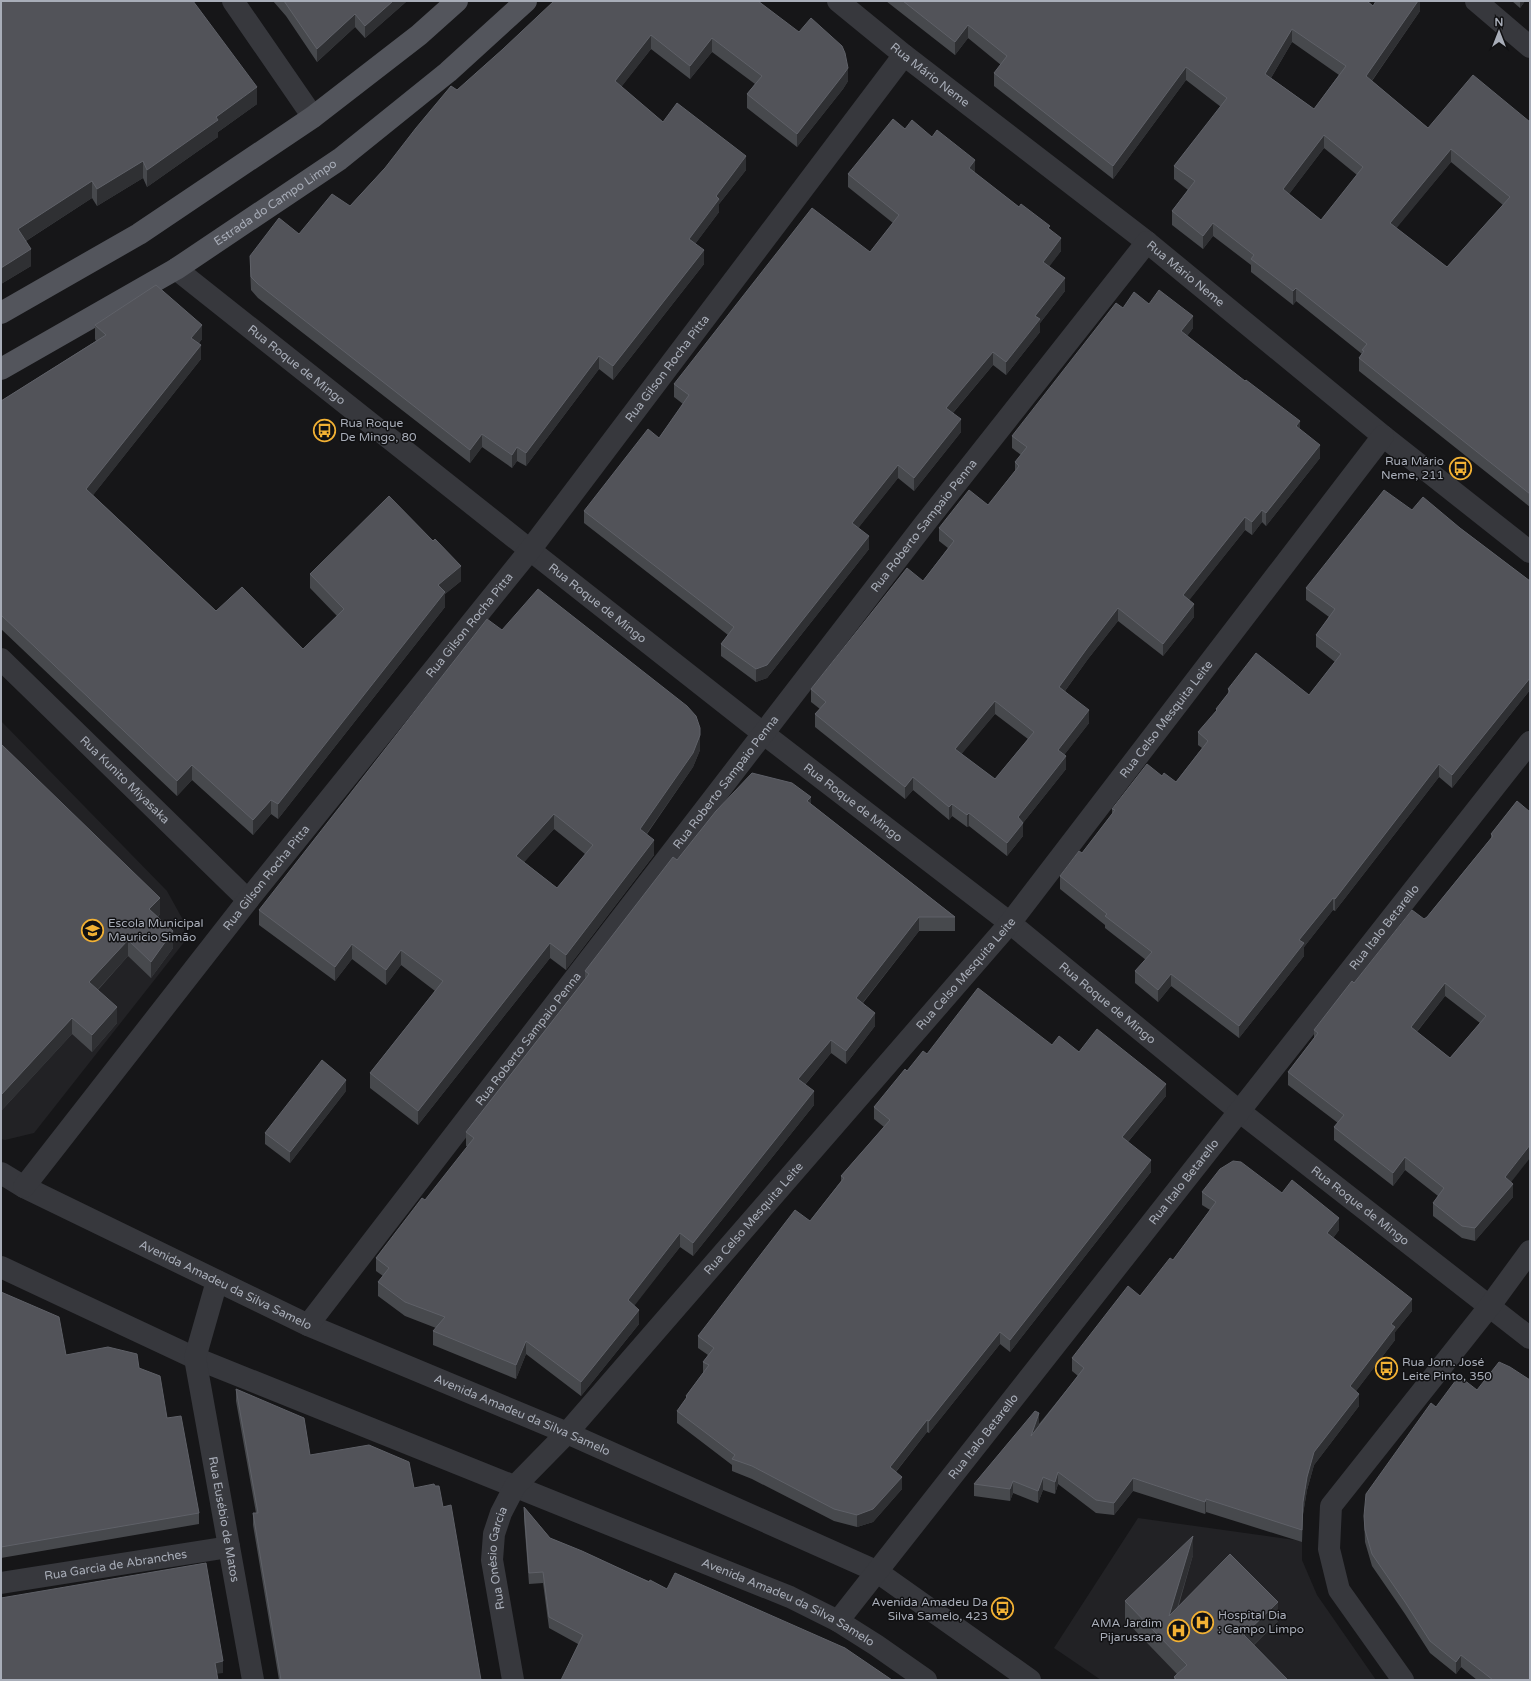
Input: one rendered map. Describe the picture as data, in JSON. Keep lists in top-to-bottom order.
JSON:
{
  "streets": {
    "main road": ["Estrada do Campo Limpo"],
    "street": [
      "Rua Mário Neme",
      "Rua Roque de Mingo",
      "Rua Gilson Rocha Pitta",
      "Rua Roberto Sampaio Penna",
      "Rua Celso Mesquita Leite",
      "Rua Kunito Miyasaka",
      "Rua Italo Betarello",
      "Avenida Amadeu da Silva Samelo",
      "Rua Eusébio de Matos",
      "Rua Onésio Garcia",
      "Rua Garcia de Abranches"
    ]
  },
  "crossings": [
    ["Rua Mário Neme", "Rua Gilson Rocha Pitta"],
    ["Rua Mário Neme", "Rua Roberto Sampaio Penna"],
    ["Rua Mário Neme", "Rua Celso Mesquita Leite"],
    ["Estrada do Campo Limpo", "Rua Roque de Mingo"],
    ["Rua Roque de Mingo", "Rua Gilson Rocha Pitta"],
    ["Rua Roque de Mingo", "Rua Roberto Sampaio Penna"],
    ["Rua Roque de Mingo", "Rua Celso Mesquita Leite"],
    ["Rua Roque de Mingo", "Rua Italo Betarello"],
    ["Rua Gilson Rocha Pitta", "Rua Kunito Miyasaka"],
    ["Rua Gilson Rocha Pitta", "Avenida Amadeu da Silva Samelo"],
    ["Rua Roberto Sampaio Penna", "Avenida Amadeu da Silva Samelo"],
    ["Rua Celso Mesquita Leite", "Avenida Amadeu da Silva Samelo"],
    ["Rua Celso Mesquita Leite", "Rua Onésio Garcia"],
    ["Rua Italo Betarello", "Avenida Amadeu da Silva Samelo"],
    ["Avenida Amadeu da Silva Samelo", "Rua Eusébio de Matos"],
    ["Avenida Amadeu da Silva Samelo", "Rua Onésio Garcia"],
    ["Rua Eusébio de Matos", "Rua Garcia de Abranches"]
  ],
  "places": {
    "bus stop": [
      "Rua Roque De Mingo, 80",
      "Rua Mário Neme, 211",
      "Rua Jorn. José Leite Pinto, 350",
      "Avenida Amadeu Da Silva Samelo, 423"
    ],
    "school or university": ["Escola Municipal Mauricio Simão"],
    "hospital": ["Hospital Dia : Campo Limpo", "AMA Jardim Pijarussara"]
  },
  "north": "top"
}
